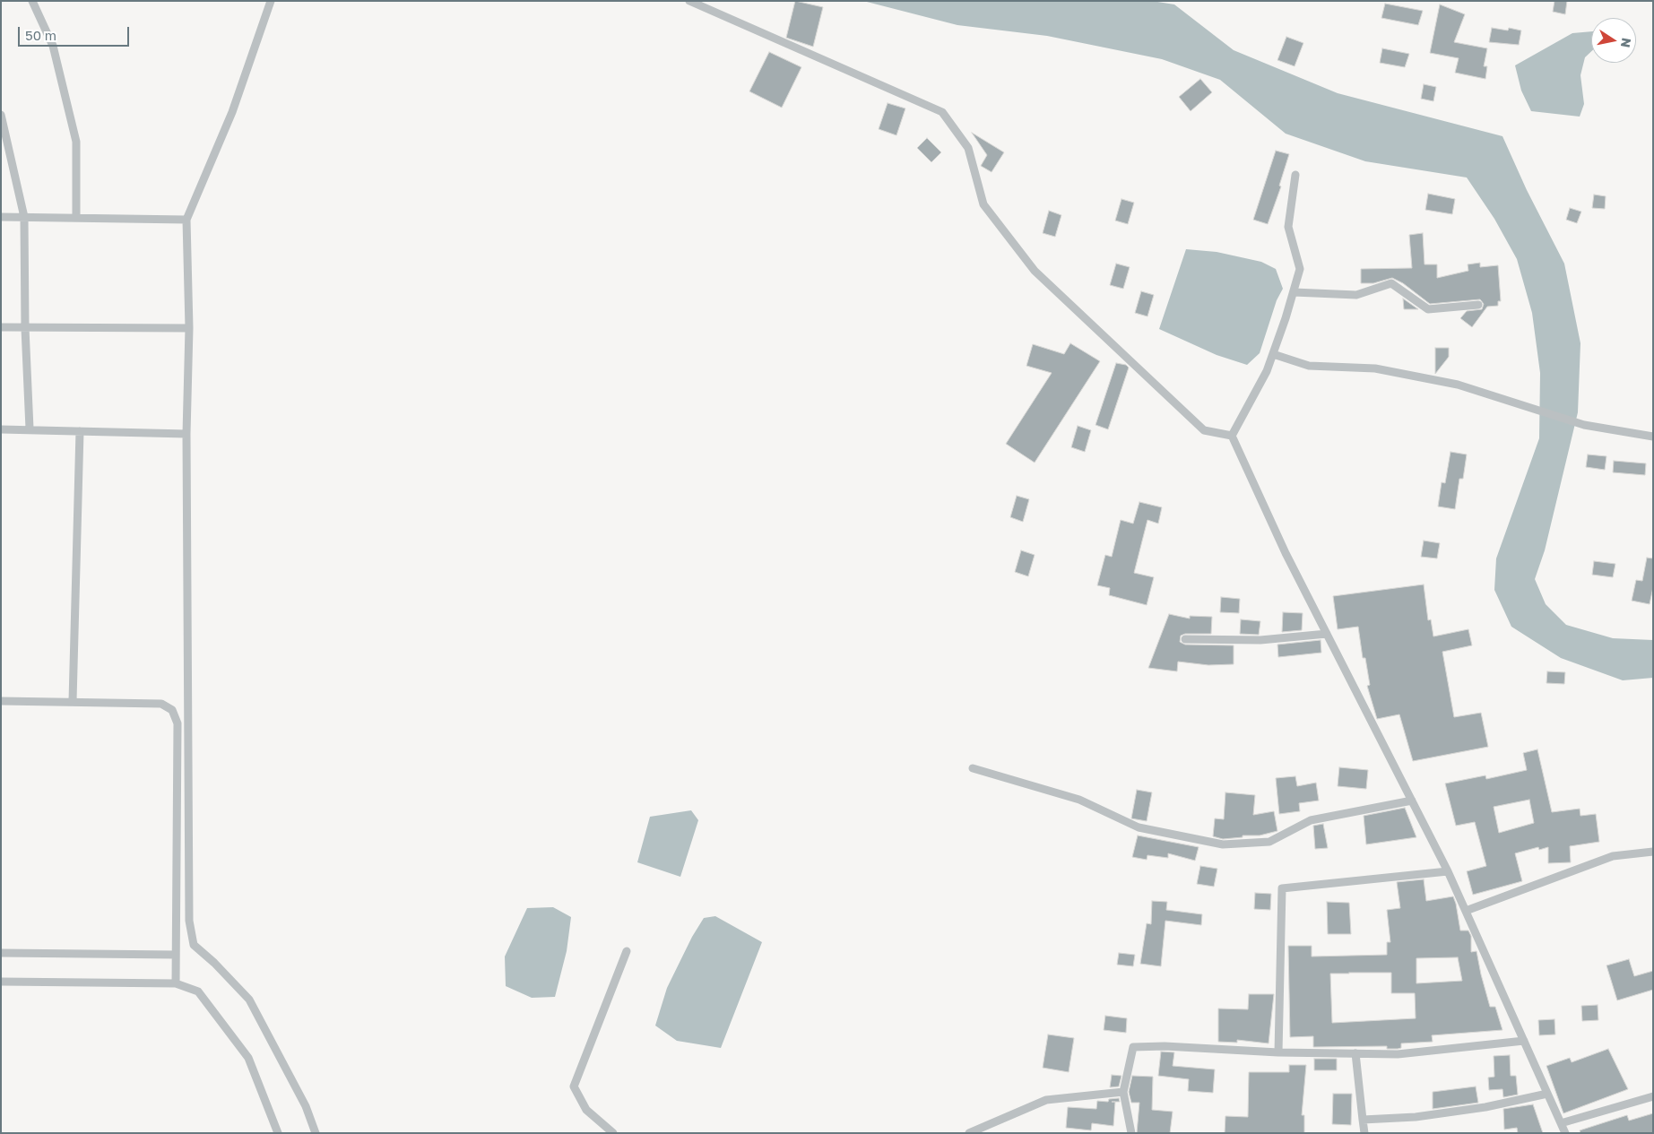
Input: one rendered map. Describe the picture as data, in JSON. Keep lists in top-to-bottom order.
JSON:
{
  "scale_bar": "50 m",
  "north": "right"
}
